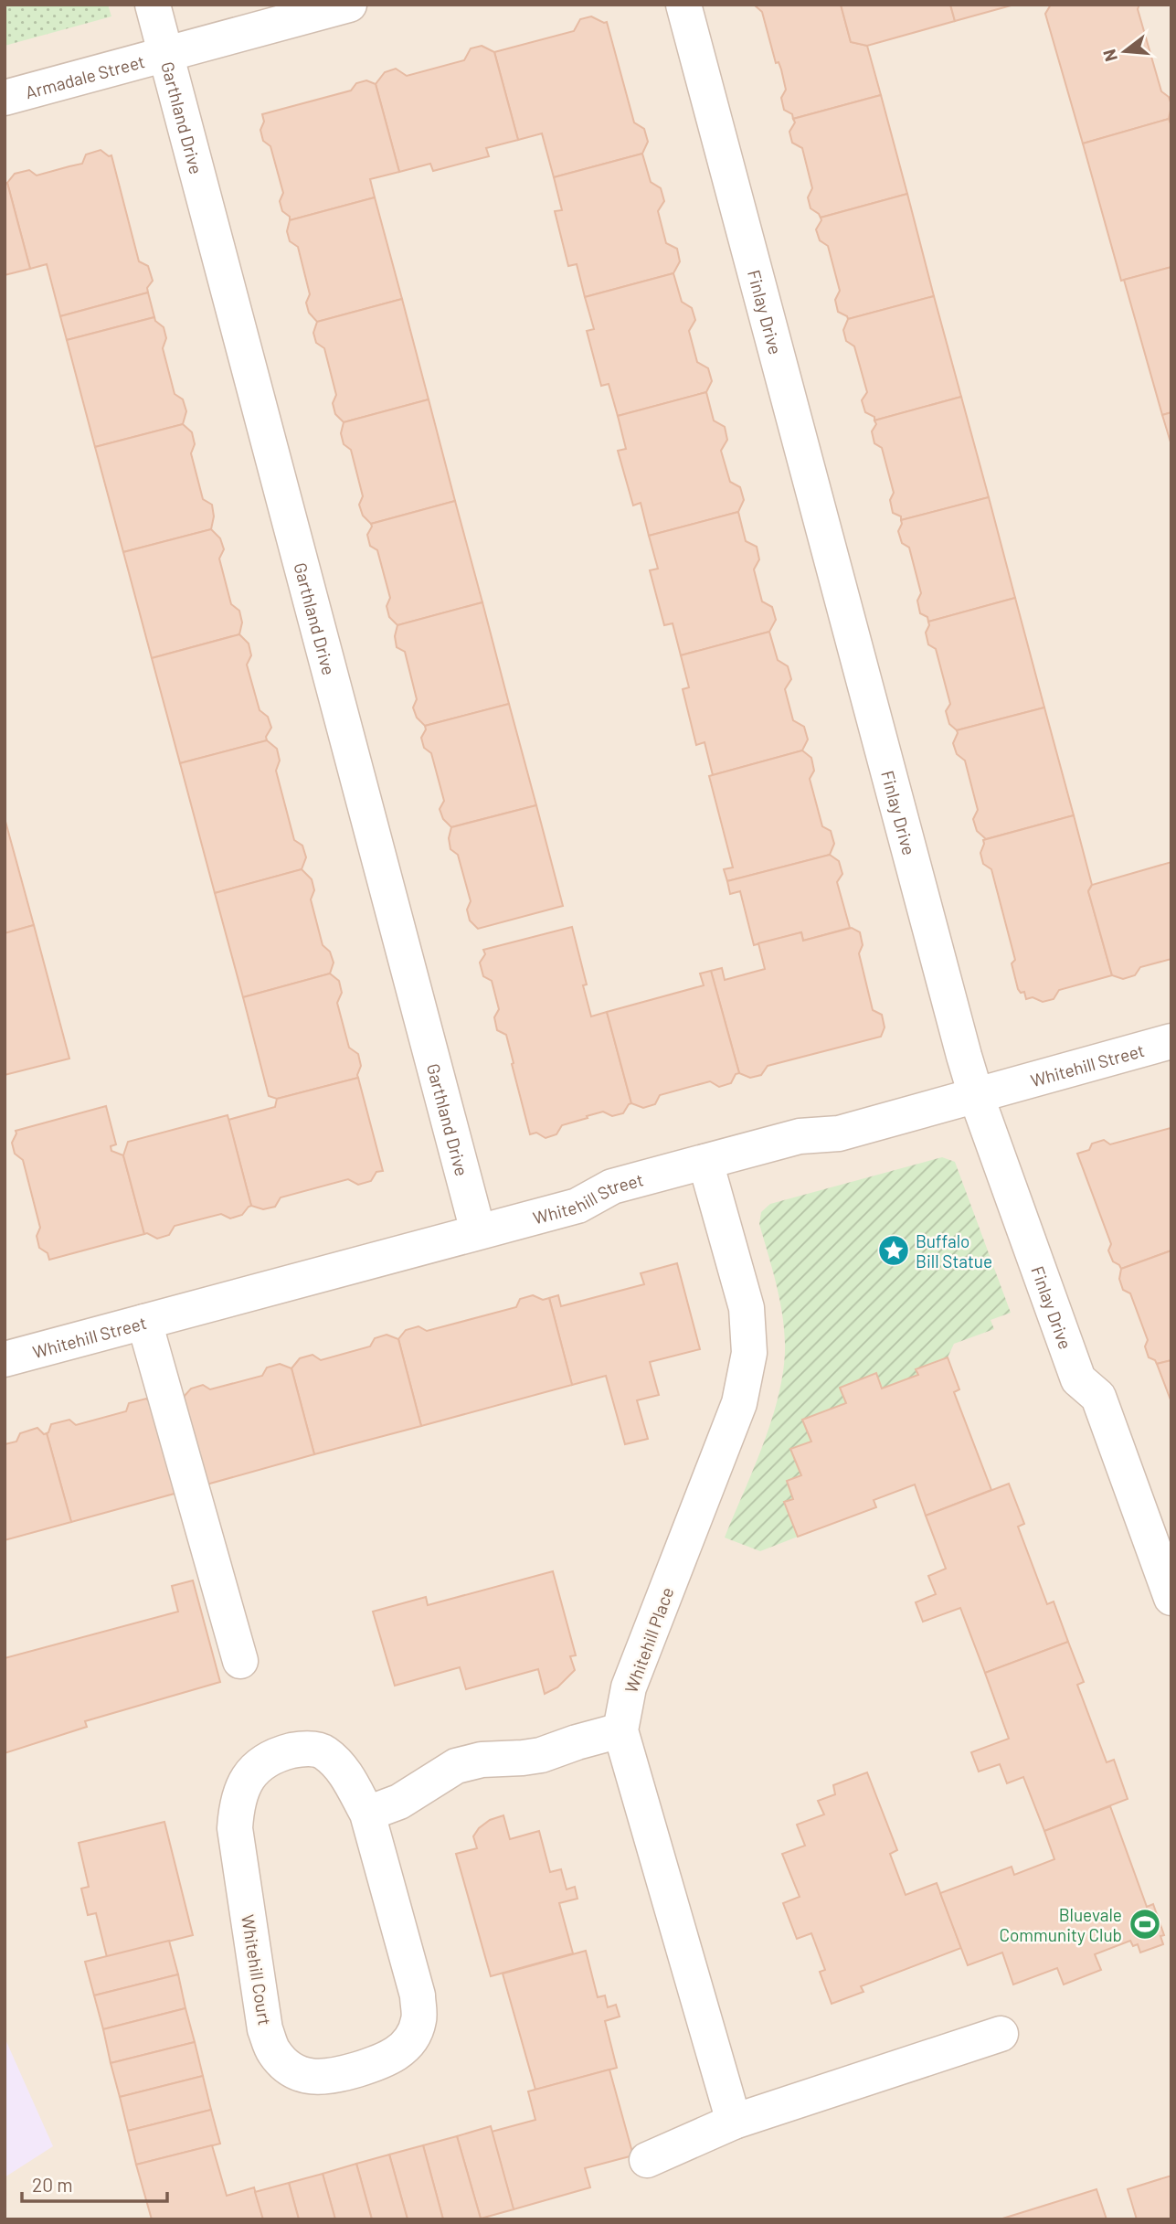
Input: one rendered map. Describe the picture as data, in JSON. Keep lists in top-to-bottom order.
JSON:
{
  "streets": {
    "street": [
      "Armadale Street",
      "Garthland Drive",
      "Finlay Drive",
      "Whitehill Street",
      "Whitehill Place",
      "Whitehill Court"
    ]
  },
  "crossings": [
    ["Armadale Street", "Garthland Drive"],
    ["Garthland Drive", "Whitehill Street"],
    ["Finlay Drive", "Whitehill Street"],
    ["Whitehill Street", "Whitehill Place"]
  ],
  "places": {
    "place": ["Buffalo Bill Statue"],
    "sports": ["Bluevale Community Club"]
  },
  "scale_bar": "20 m",
  "north": "left"
}
